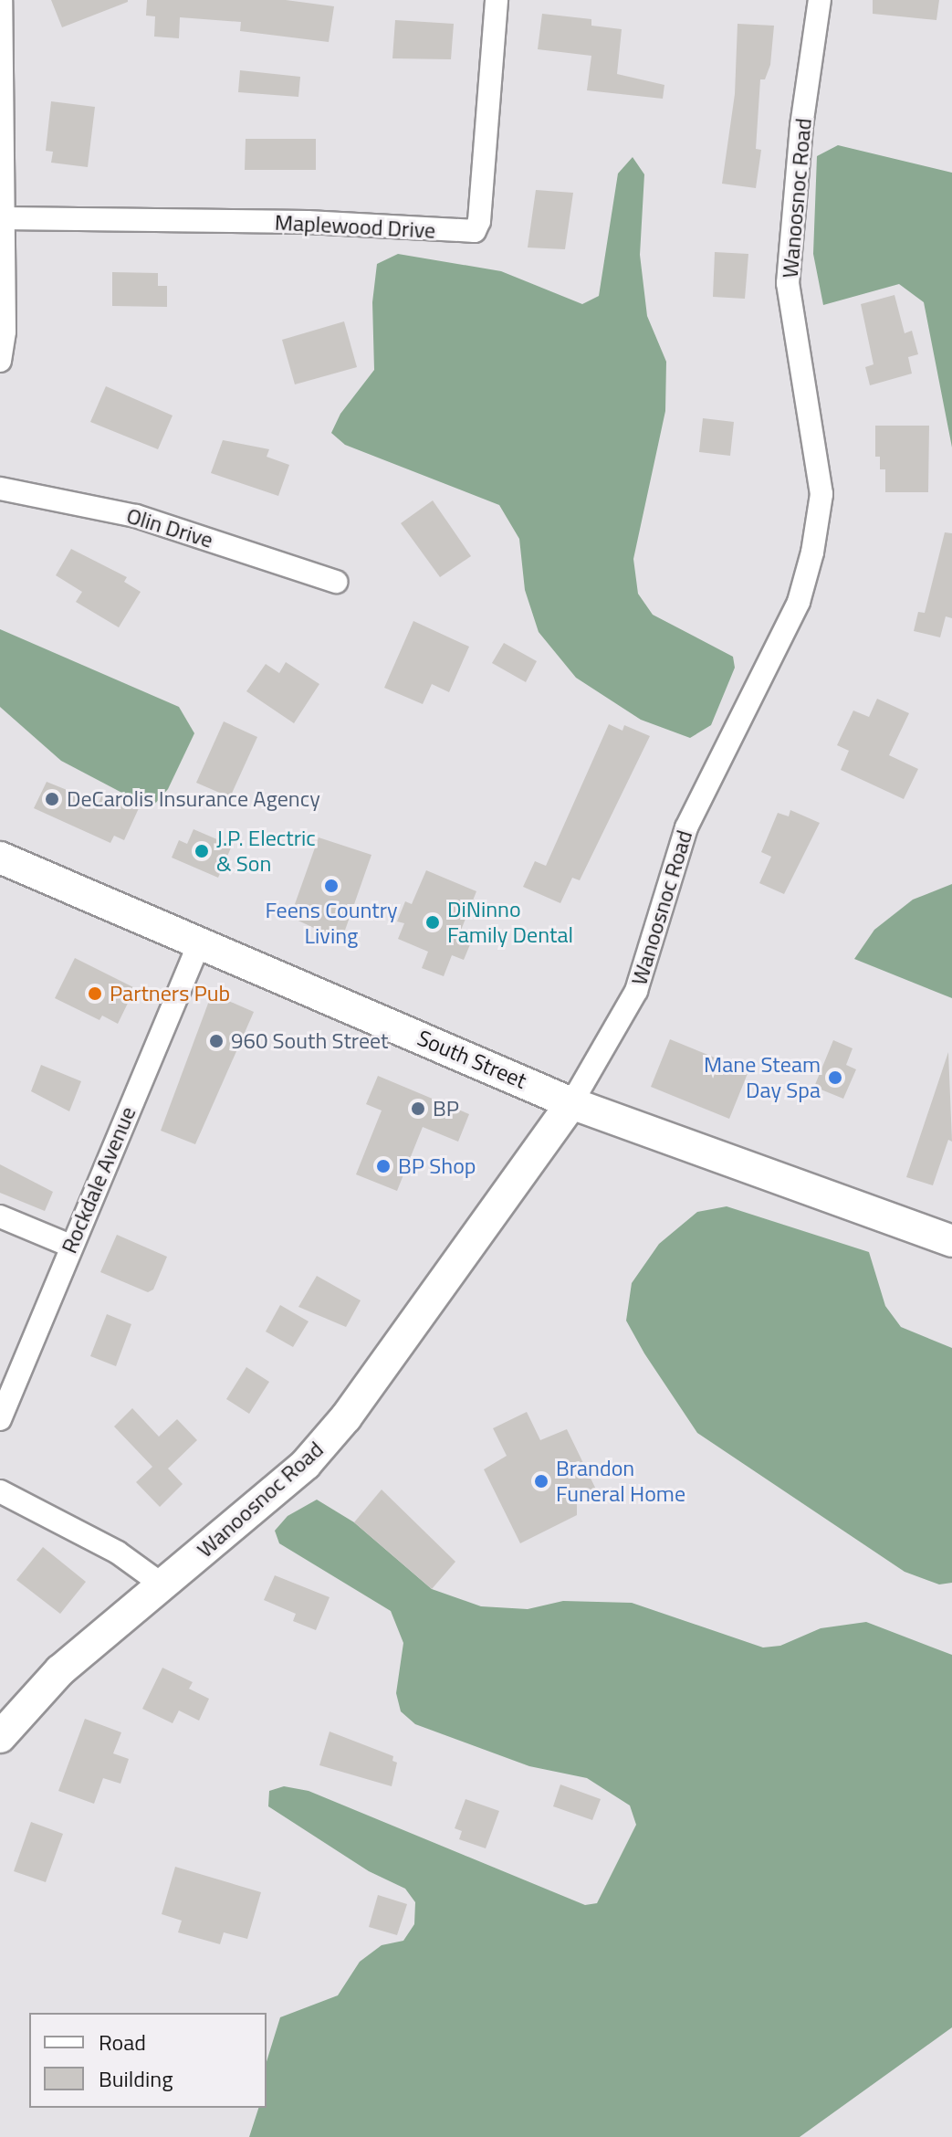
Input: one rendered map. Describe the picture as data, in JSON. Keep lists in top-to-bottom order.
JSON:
{
  "streets": {
    "main road": ["Wanoosnoc Road", "South Street"],
    "street": ["Maplewood Drive", "Olin Drive", "Rockdale Avenue"]
  },
  "crossings": [
    ["Wanoosnoc Road", "South Street"],
    ["South Street", "Rockdale Avenue"]
  ],
  "places": [
    "DeCarolis Insurance Agency",
    "J.P. Electric & Son",
    "Feens Country Living",
    "DiNinno Family Dental",
    "Partners Pub",
    "960 South Street",
    "Mane Steam Day Spa",
    "BP",
    "BP Shop",
    "Brandon Funeral Home"
  ],
  "legend": ["Road", "Building"]
}
